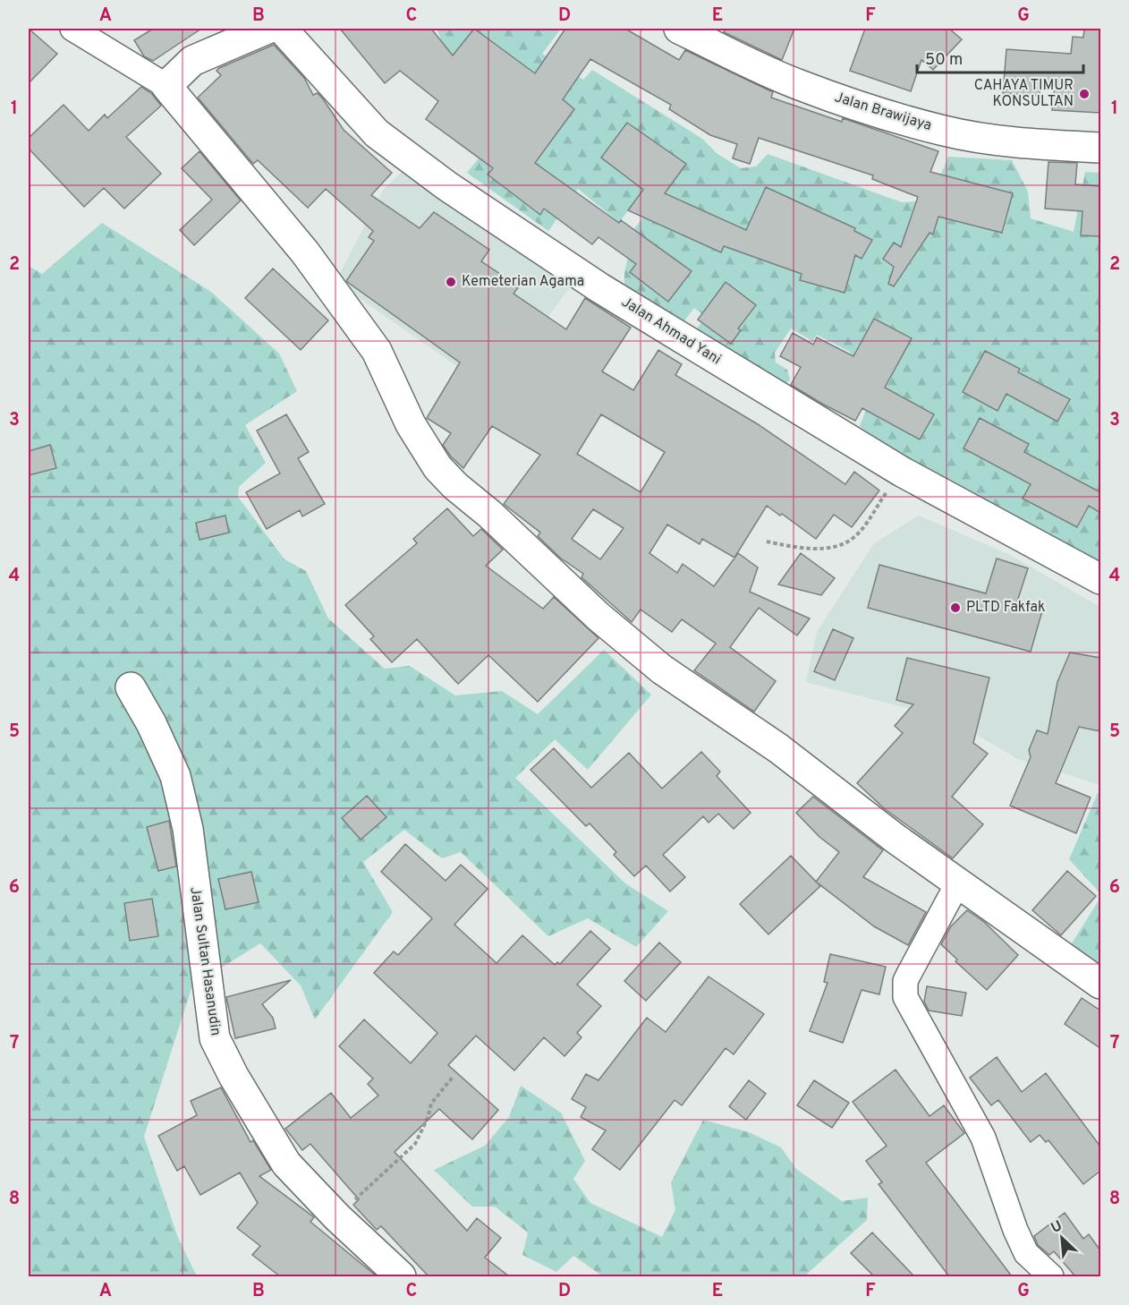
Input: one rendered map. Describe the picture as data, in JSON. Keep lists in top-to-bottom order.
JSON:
{
  "streets": {
    "main road": ["Jalan Brawijaya", "Jalan Ahmad Yani", "Jalan Sultan Hasanudin"]
  },
  "places": ["CAHAYA TIMUR KONSULTAN", "Kemeterian Agama", "PLTD Fakfak"],
  "scale_bar": "50 m",
  "north": "top left",
  "grid": {
    "columns": [
      "A",
      "B",
      "C",
      "D",
      "E",
      "F",
      "G"
    ],
    "rows": [
      "1",
      "2",
      "3",
      "4",
      "5",
      "6",
      "7",
      "8"
    ]
  }
}
